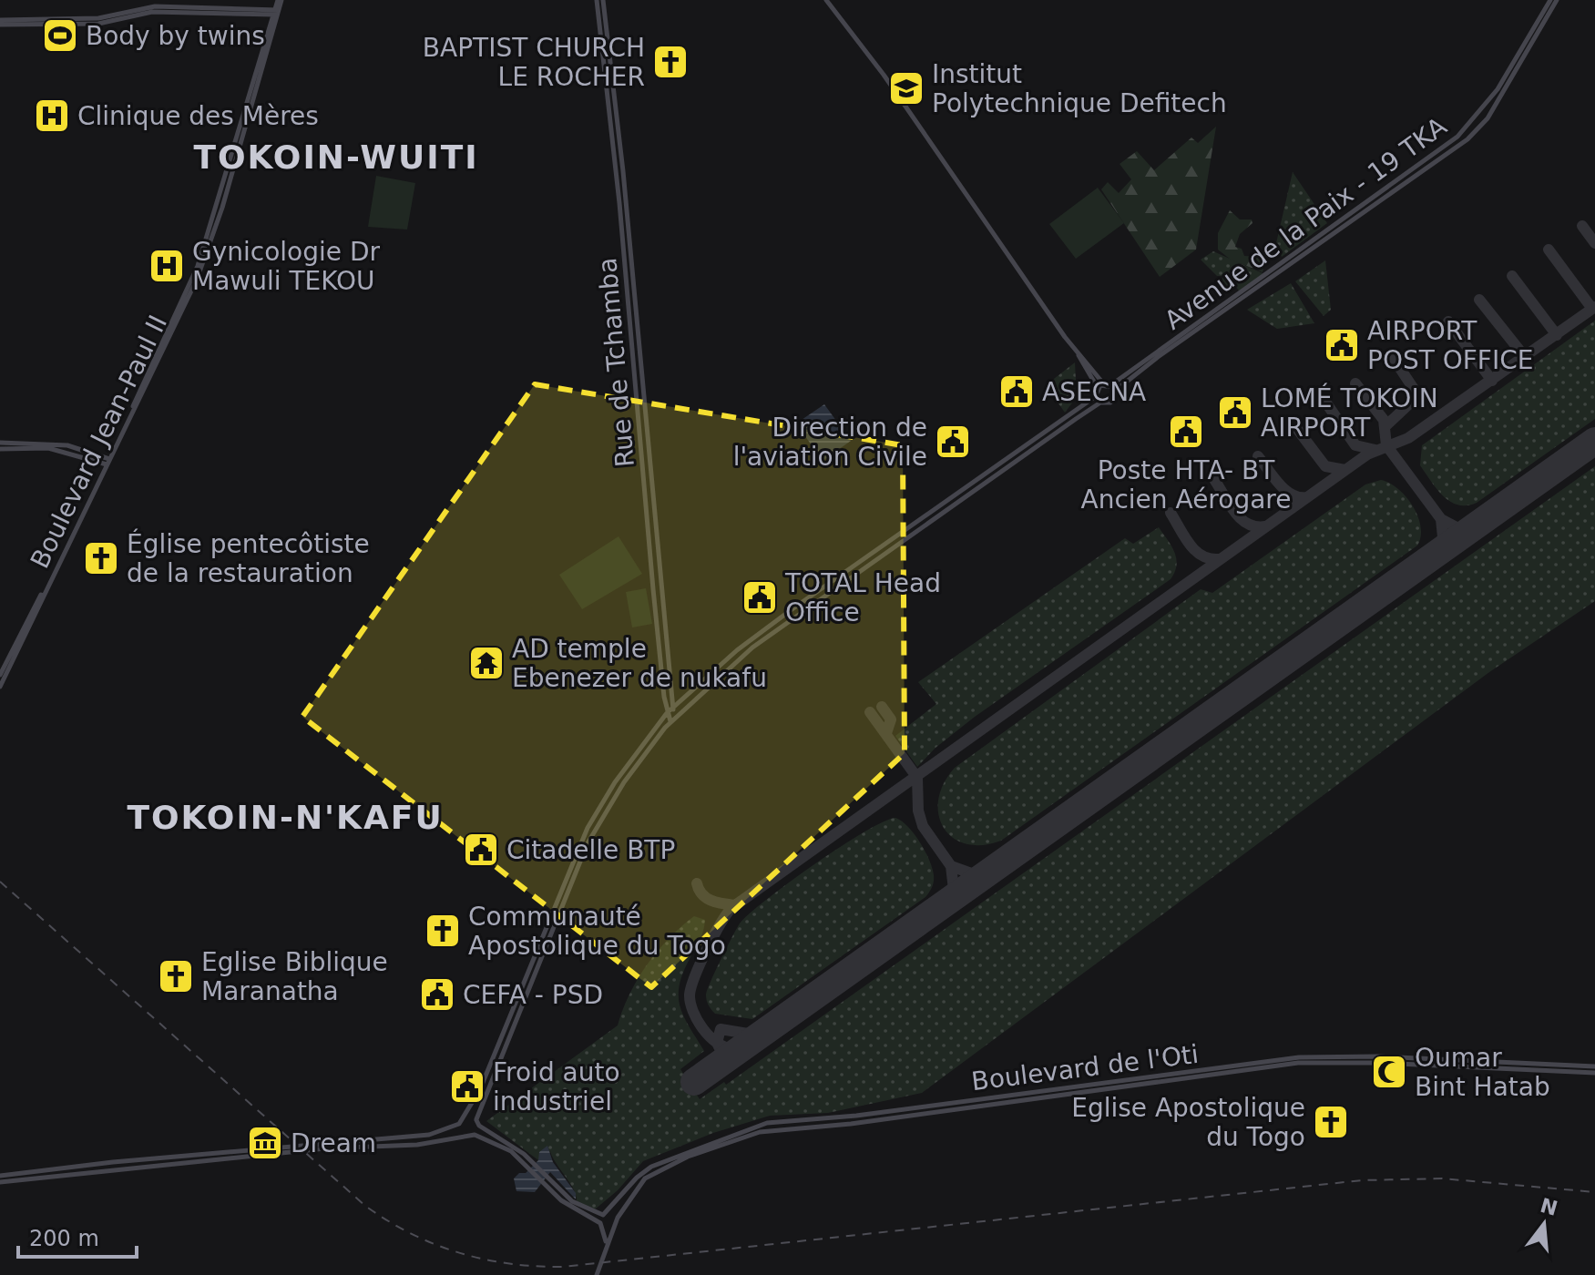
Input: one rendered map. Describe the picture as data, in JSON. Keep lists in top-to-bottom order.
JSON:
{
  "streets": {
    "main road": [
      "Avenue de la Paix - 19 TKA",
      "Rue de Tchamba",
      "Boulevard Jean-Paul II",
      "Boulevard de l'Oti"
    ]
  },
  "districts": ["TOKOIN-WUITI", "TOKOIN-N'KAFU"],
  "places": {
    "sports": ["Body by twins"],
    "church": [
      "BAPTIST CHURCH LE ROCHER",
      "Église pentecôtiste de la restauration",
      "Communauté Apostolique du Togo",
      "Eglise Biblique Maranatha",
      "Eglise Apostolique du Togo"
    ],
    "school or university": ["Institut Polytechnique Defitech"],
    "hospital": ["Clinique des Mères", "Gynicologie Dr Mawuli TEKOU"],
    "public building": [
      "AIRPORT POST OFFICE",
      "ASECNA",
      "LOMÉ TOKOIN AIRPORT",
      "Poste HTA- BT Ancien Aérogare",
      "Direction de l'aviation Civile",
      "TOTAL Head Office",
      "Citadelle BTP",
      "CEFA - PSD",
      "Froid auto industriel"
    ],
    "temple": ["AD temple Ebenezer de nukafu"],
    "mosque": ["Oumar Bint Hatab"],
    "museum": ["Dream"]
  },
  "scale_bar": "200 m",
  "north": "top"
}
